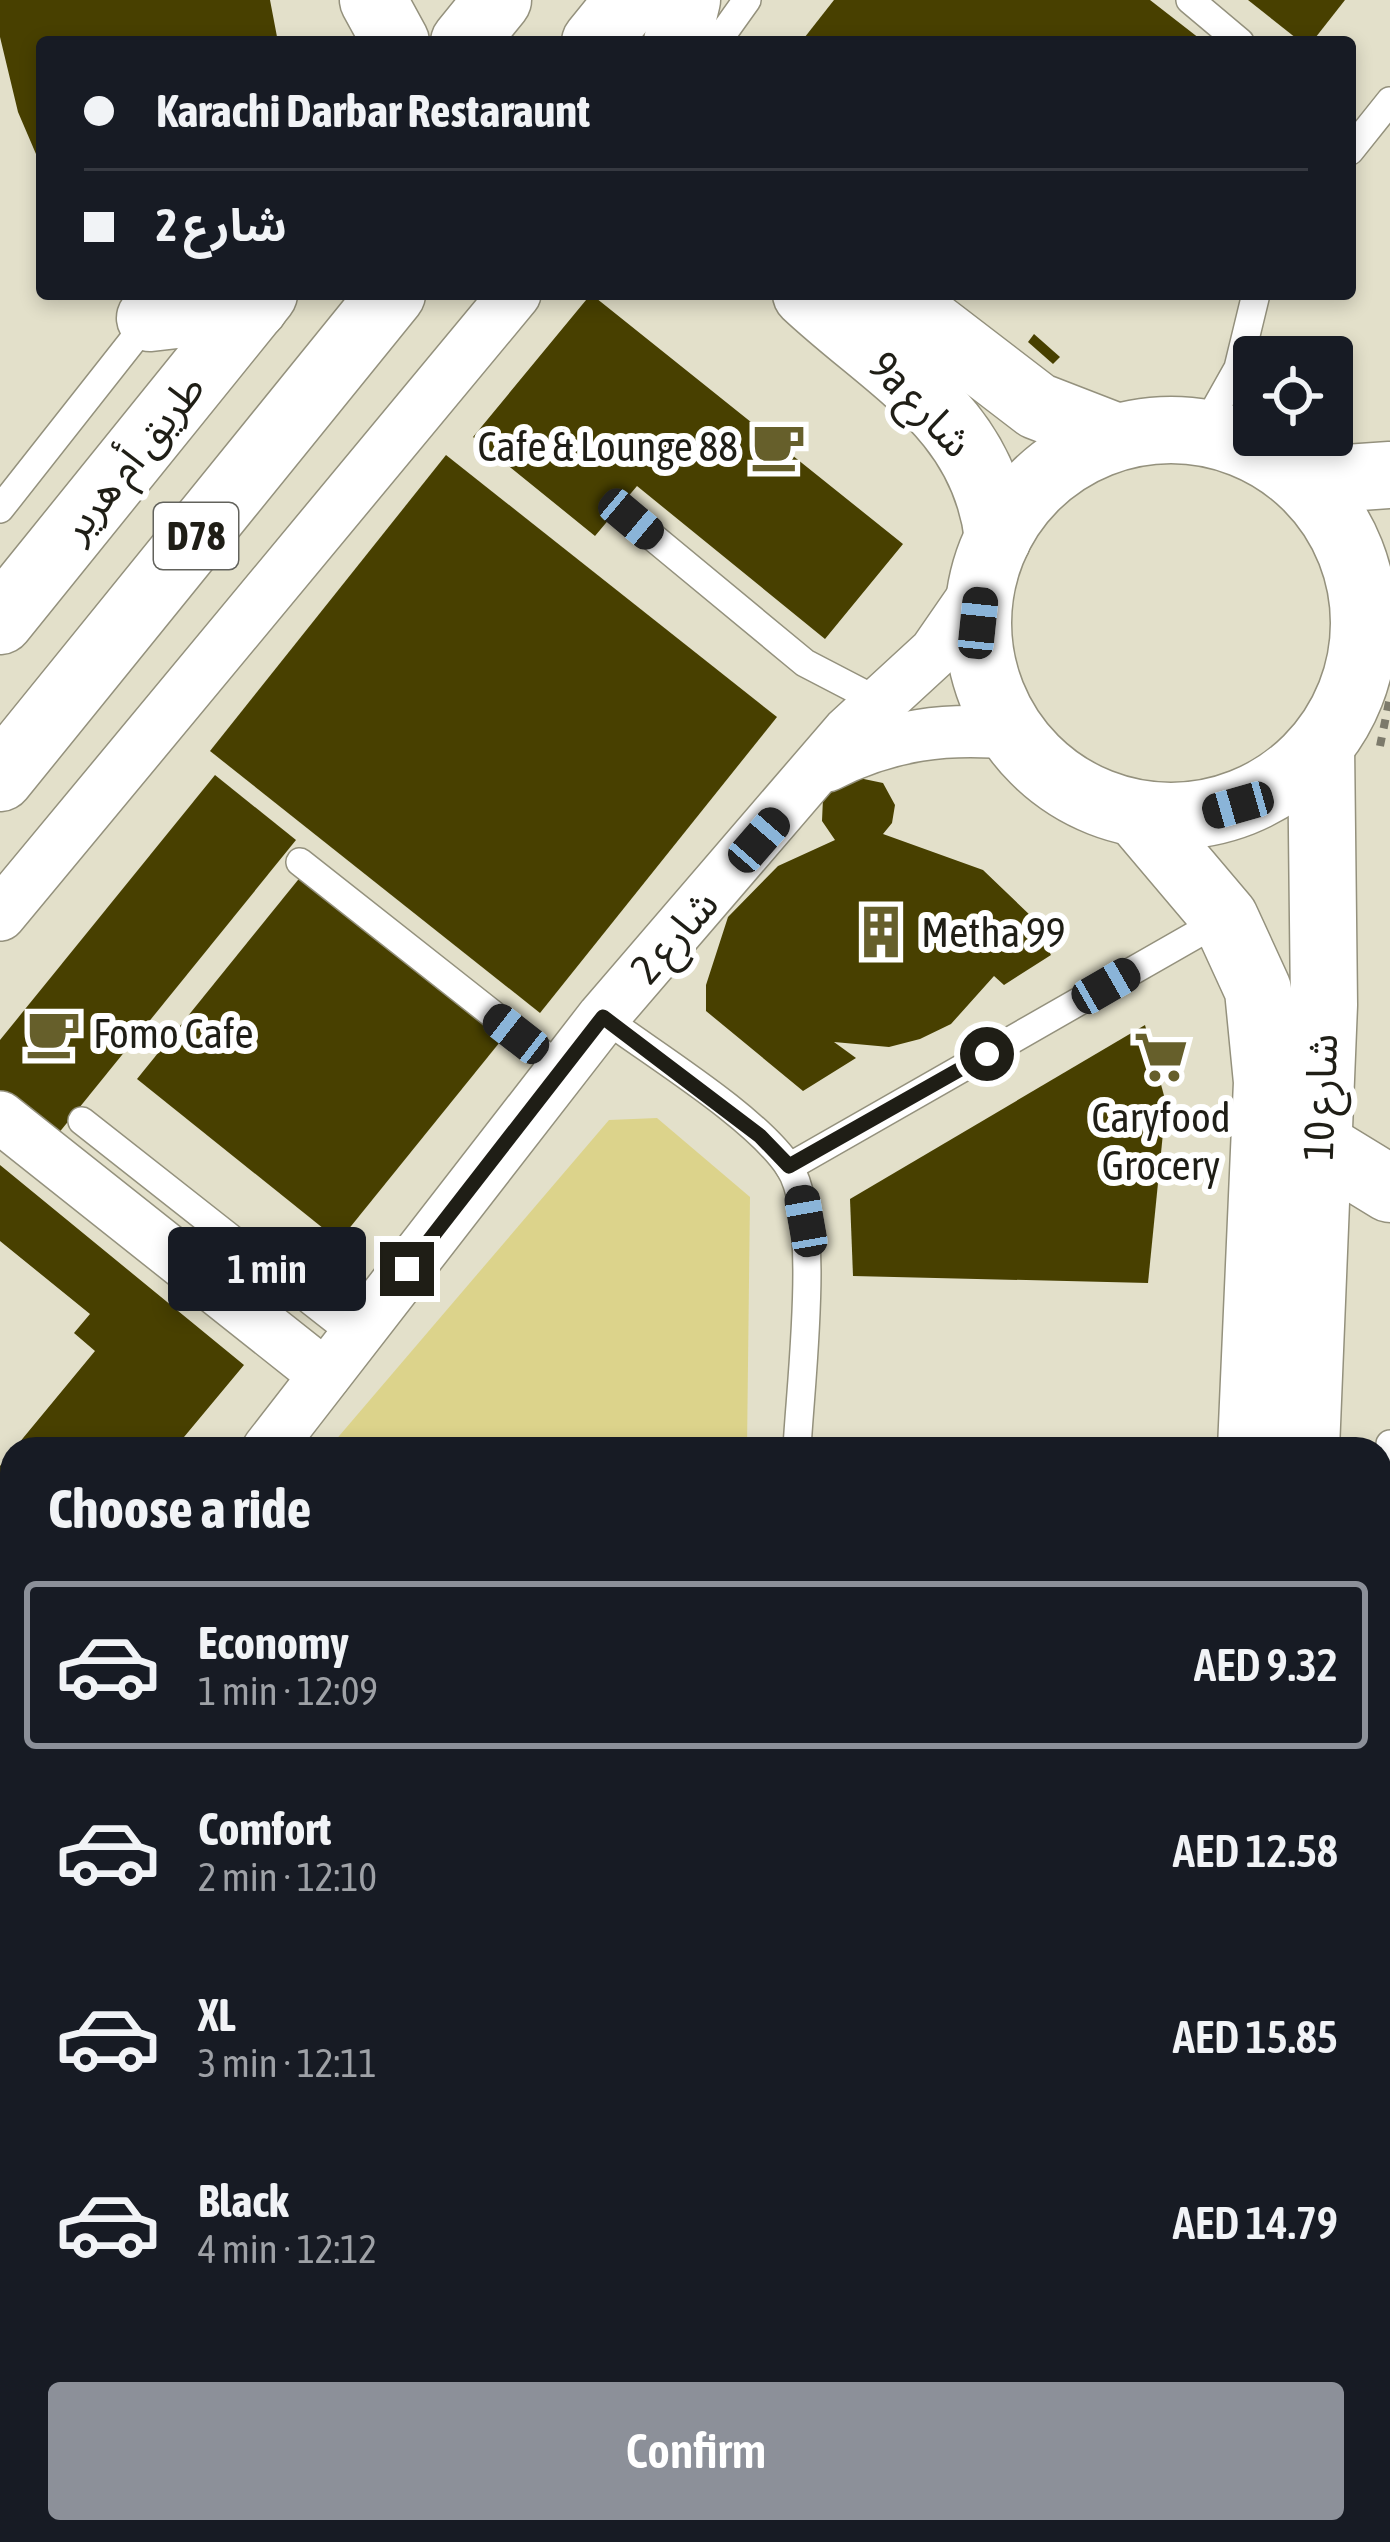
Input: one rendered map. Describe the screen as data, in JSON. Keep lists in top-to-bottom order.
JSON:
{
  "streets": {
    "main road": [
      "9a شارع",
      "طريق أم هرير",
      "D78",
      "شارع 10"
    ],
    "street": ["شارع 2"]
  },
  "crossings": [
    ["9a شارع", "شارع 2"],
    ["9a شارع", "شارع 10"],
    ["شارع 2", "شارع 10"]
  ],
  "places": {
    "cafe": ["Cafe & Lounge 88", "Fomo Cafe"],
    "building": ["Metha 99"],
    "supermarket": ["Caryfood Grocery"]
  },
  "page": {
    "banner": ["Karachi Darbar Restaraunt", "شارع 2"],
    "bubble": "1 min",
    "heading": "Choose a ride",
    "list": [
      {
        "name": "Economy",
        "note": "1 min · 12:09",
        "value": "AED 9.32"
      },
      {
        "name": "Comfort",
        "note": "2 min · 12:10",
        "value": "AED 12.58"
      },
      {
        "name": "XL",
        "note": "3 min · 12:11",
        "value": "AED 15.85"
      },
      {
        "name": "Black",
        "note": "4 min · 12:12",
        "value": "AED 14.79"
      }
    ],
    "buttons": "Confirm"
  }
}
